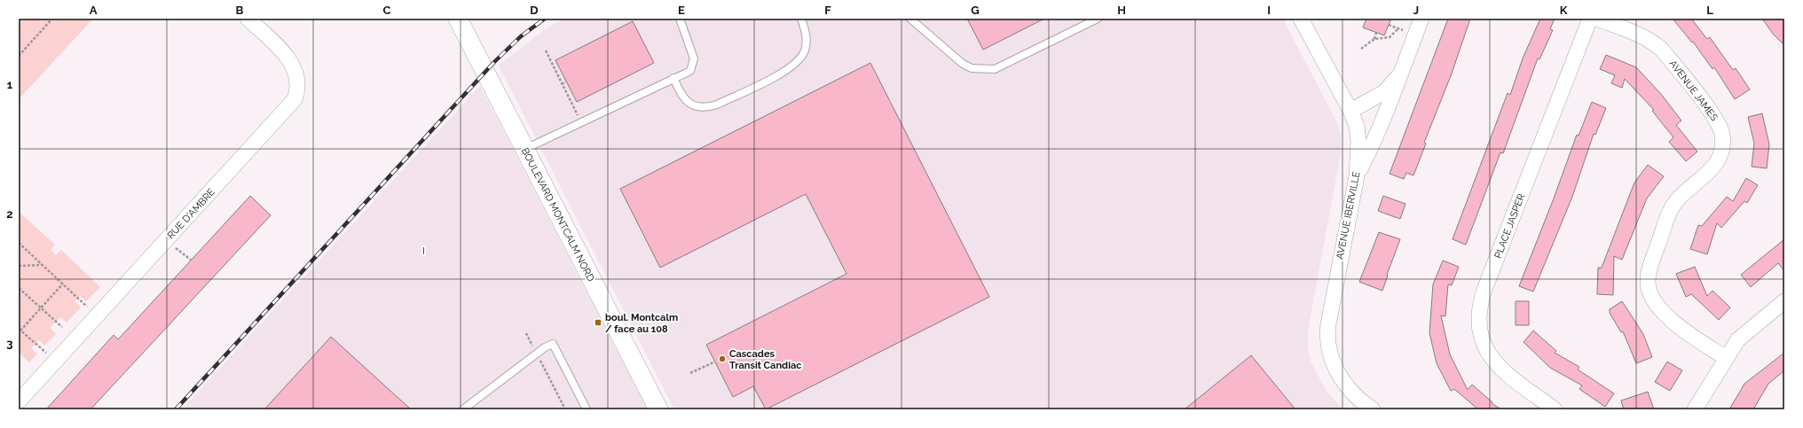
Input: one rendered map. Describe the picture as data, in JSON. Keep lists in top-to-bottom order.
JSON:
{
  "streets": {
    "street": [
      "AVENUE JAMES",
      "RUE D'AMBRE",
      "BOULEVARD MONTCALM NORD",
      "AVENUE IBERVILLE",
      "PLACE JASPER"
    ]
  },
  "districts": ["I"],
  "places": {
    "transit": ["boul. Montcalm / face au 108"],
    "other": ["Cascades Transit Candiac"]
  },
  "grid": {
    "columns": [
      "A",
      "B",
      "C",
      "D",
      "E",
      "F",
      "G",
      "H",
      "I",
      "J",
      "K",
      "L"
    ],
    "rows": ["1", "2", "3"]
  }
}
